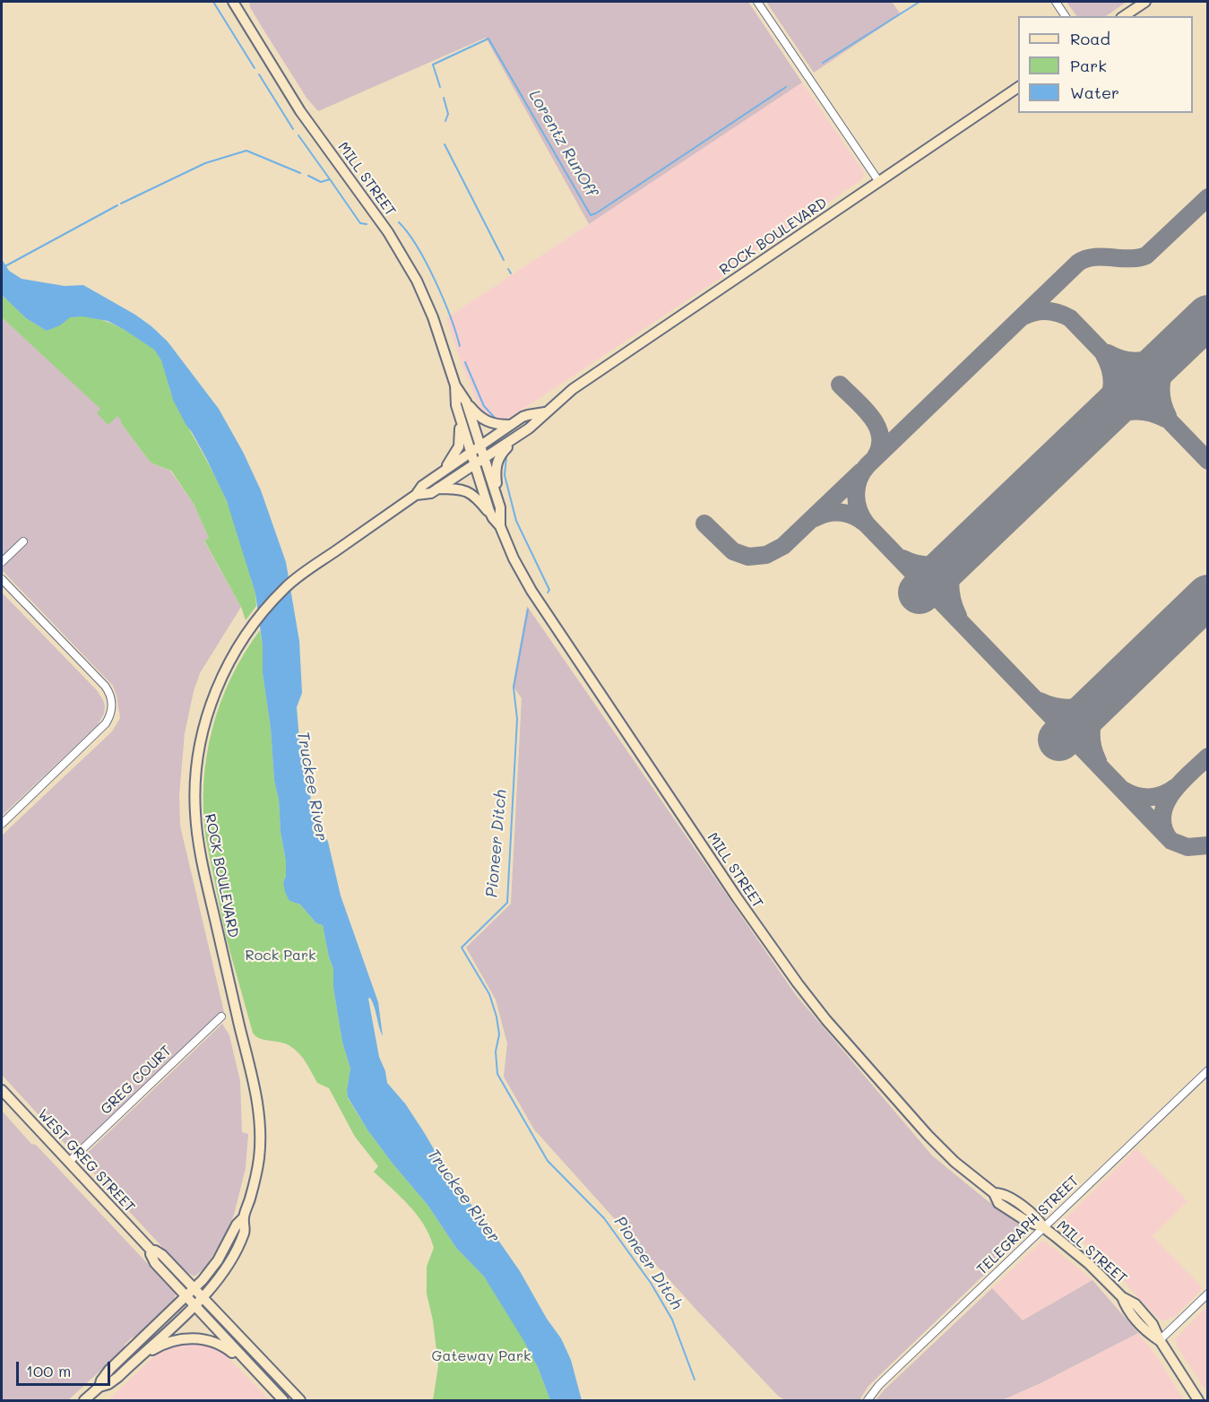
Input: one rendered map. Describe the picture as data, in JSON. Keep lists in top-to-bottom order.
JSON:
{
  "streets": {
    "main road": ["MILL STREET", "ROCK BOULEVARD", "WEST GREG STREET"],
    "street": ["GREG COURT", "TELEGRAPH STREET"]
  },
  "crossings": [
    ["MILL STREET", "ROCK BOULEVARD"],
    ["MILL STREET", "TELEGRAPH STREET"],
    ["ROCK BOULEVARD", "WEST GREG STREET"],
    ["GREG COURT", "WEST GREG STREET"]
  ],
  "water": ["Lorentz RunOff", "Truckee River", "Pioneer Ditch"],
  "parks": ["Rock Park", "Gateway Park"],
  "legend": ["Road", "Park", "Water"],
  "scale_bar": "100 m"
}
